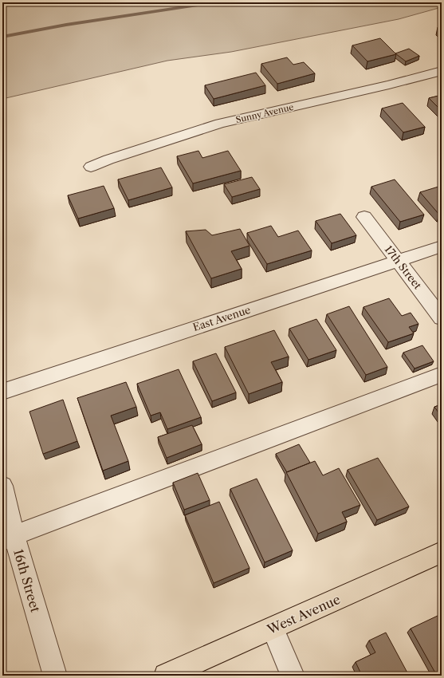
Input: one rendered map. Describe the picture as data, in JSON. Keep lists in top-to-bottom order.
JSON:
{
  "streets": {
    "main road": ["West Avenue"],
    "street": [
      "Sunny Avenue",
      "17th Street",
      "East Avenue",
      "16th Street"
    ]
  },
  "crossings": [
    ["17th Street", "East Avenue"]
  ]
}
